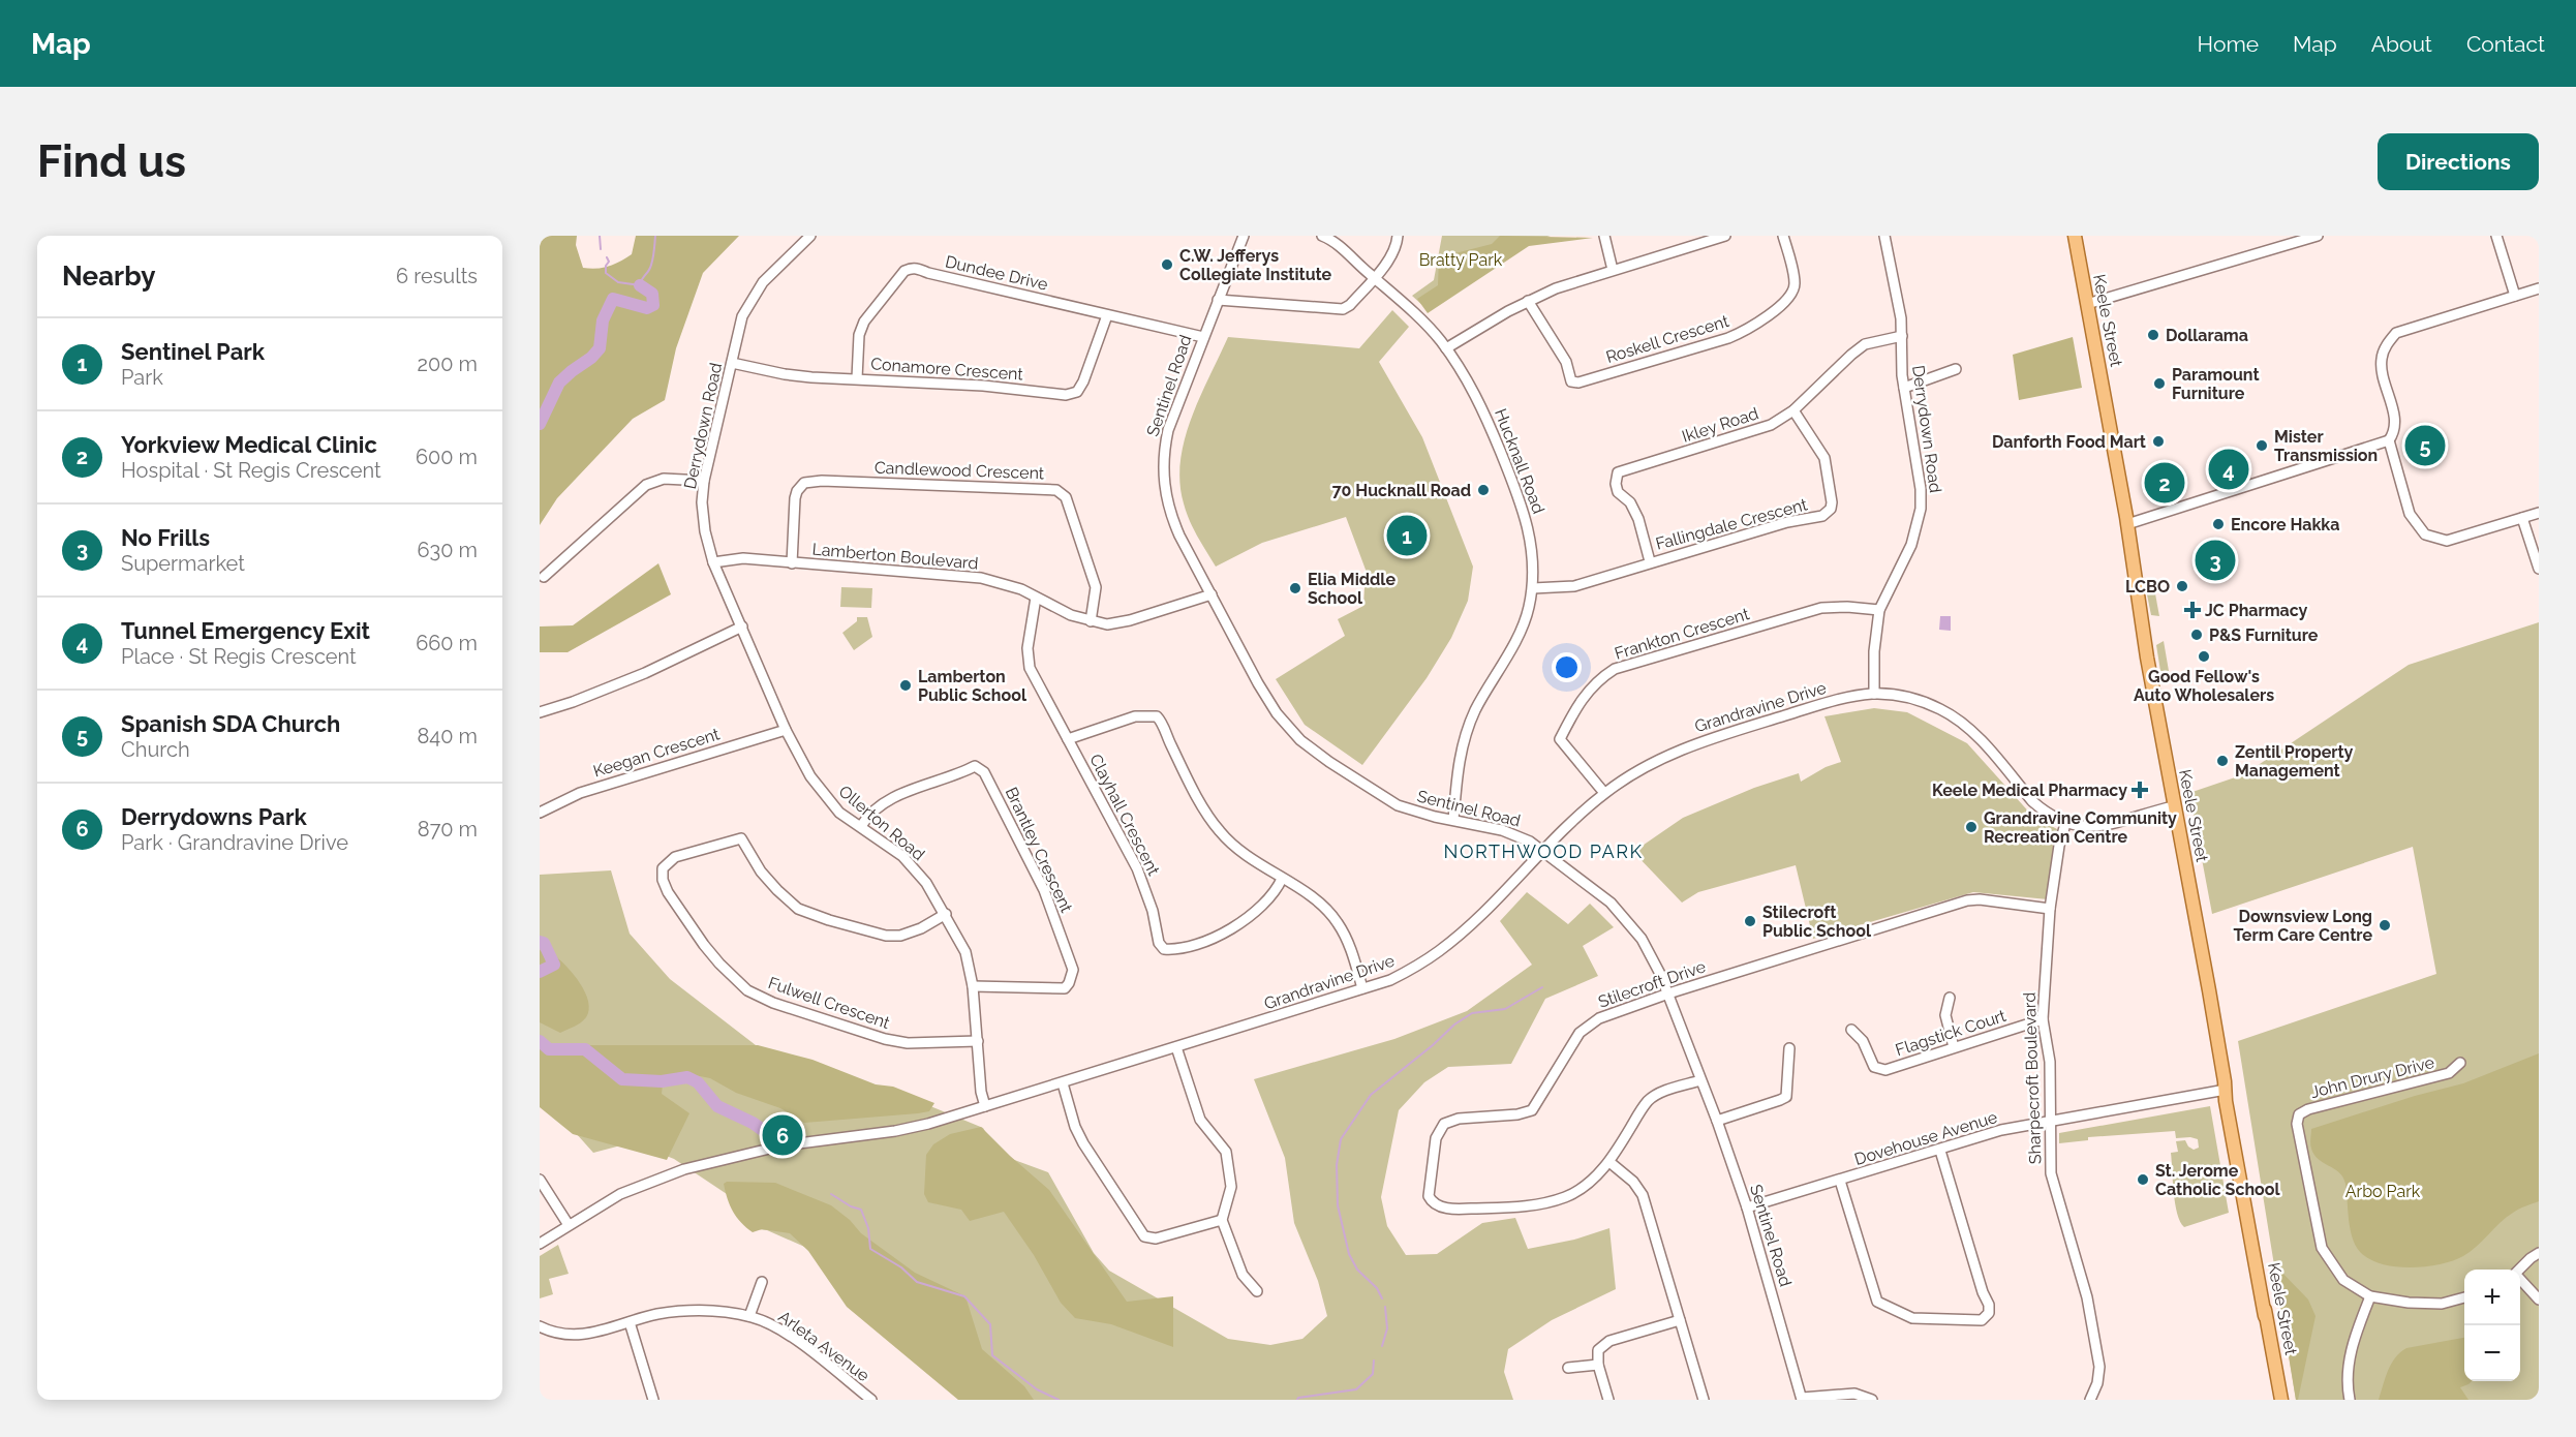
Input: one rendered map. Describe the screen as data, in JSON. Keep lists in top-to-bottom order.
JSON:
{
  "streets": {
    "main road": ["Keele Street"],
    "street": [
      "Dundee Drive",
      "Roskell Crescent",
      "Conamore Crescent",
      "Sentinel Road",
      "Ikley Road",
      "Derrydown Road",
      "Hucknall Road",
      "Candlewood Crescent",
      "Fallingdale Crescent",
      "Lamberton Boulevard",
      "Frankton Crescent",
      "Grandravine Drive",
      "Keegan Crescent",
      "Clayhall Crescent",
      "Ollerton Road",
      "Brantley Crescent",
      "Stilecroft Drive",
      "Fulwell Crescent",
      "Flagstick Court",
      "John Drury Drive",
      "Sharpecroft Boulevard",
      "Dovehouse Avenue",
      "Arleta Avenue"
    ]
  },
  "crossings": [
    ["Dundee Drive", "Conamore Crescent"],
    ["Dundee Drive", "Sentinel Road"],
    ["Keele Street", "Grandravine Drive"],
    ["Keele Street", "Dovehouse Avenue"],
    ["Conamore Crescent", "Derrydown Road"],
    ["Sentinel Road", "Hucknall Road"],
    ["Sentinel Road", "Lamberton Boulevard"],
    ["Sentinel Road", "Grandravine Drive"],
    ["Sentinel Road", "Stilecroft Drive"],
    ["Sentinel Road", "Dovehouse Avenue"],
    ["Ikley Road", "Derrydown Road"],
    ["Ikley Road", "Fallingdale Crescent"],
    ["Derrydown Road", "Lamberton Boulevard"],
    ["Derrydown Road", "Frankton Crescent"],
    ["Derrydown Road", "Grandravine Drive"],
    ["Derrydown Road", "Keegan Crescent"],
    ["Derrydown Road", "Ollerton Road"],
    ["Hucknall Road", "Fallingdale Crescent"],
    ["Candlewood Crescent", "Lamberton Boulevard"],
    ["Lamberton Boulevard", "Clayhall Crescent"],
    ["Frankton Crescent", "Grandravine Drive"],
    ["Grandravine Drive", "Ollerton Road"],
    ["Grandravine Drive", "Sharpecroft Boulevard"],
    ["Ollerton Road", "Brantley Crescent"],
    ["Ollerton Road", "Fulwell Crescent"],
    ["Stilecroft Drive", "Sharpecroft Boulevard"],
    ["Flagstick Court", "Sharpecroft Boulevard"],
    ["Sharpecroft Boulevard", "Dovehouse Avenue"]
  ],
  "districts": ["NORTHWOOD PARK"],
  "parks": ["Bratty Park", "Arbo Park"],
  "places": {
    "other": [
      "C.W. Jefferys Collegiate Institute",
      "Dollarama",
      "Paramount Furniture",
      "Danforth Food Mart",
      "Mister Transmission",
      "70 Hucknall Road",
      "Encore Hakka",
      "LCBO",
      "Elia Middle School",
      "P&S Furniture",
      "Good Fellow's Auto Wholesalers",
      "Lamberton Public School",
      "Zentil Property Management",
      "Grandravine Community Recreation Centre",
      "Stilecroft Public School",
      "Downsview Long Term Care Centre",
      "St. Jerome Catholic School"
    ],
    "health": ["JC Pharmacy", "Keele Medical Pharmacy"]
  },
  "page": {
    "header": "Map",
    "nav": [
      "Home",
      "Map",
      "About",
      "Contact"
    ],
    "buttons": "Directions",
    "title": "Find us",
    "heading": ["Nearby", "6 results"],
    "list": [
      {
        "mark": "1",
        "name": "Sentinel Park",
        "note": "Park",
        "value": "200 m"
      },
      {
        "mark": "2",
        "name": "Yorkview Medical Clinic",
        "note": "Hospital · St Regis Crescent",
        "value": "600 m"
      },
      {
        "mark": "3",
        "name": "No Frills",
        "note": "Supermarket",
        "value": "630 m"
      },
      {
        "mark": "4",
        "name": "Tunnel Emergency Exit",
        "note": "Place · St Regis Crescent",
        "value": "660 m"
      },
      {
        "mark": "5",
        "name": "Spanish SDA Church",
        "note": "Church",
        "value": "840 m"
      },
      {
        "mark": "6",
        "name": "Derrydowns Park",
        "note": "Park · Grandravine Drive",
        "value": "870 m"
      }
    ],
    "pins": [
      "5",
      "4",
      "2",
      "1",
      "3",
      "6"
    ],
    "map_buttons": ["+", "−"]
  }
}
